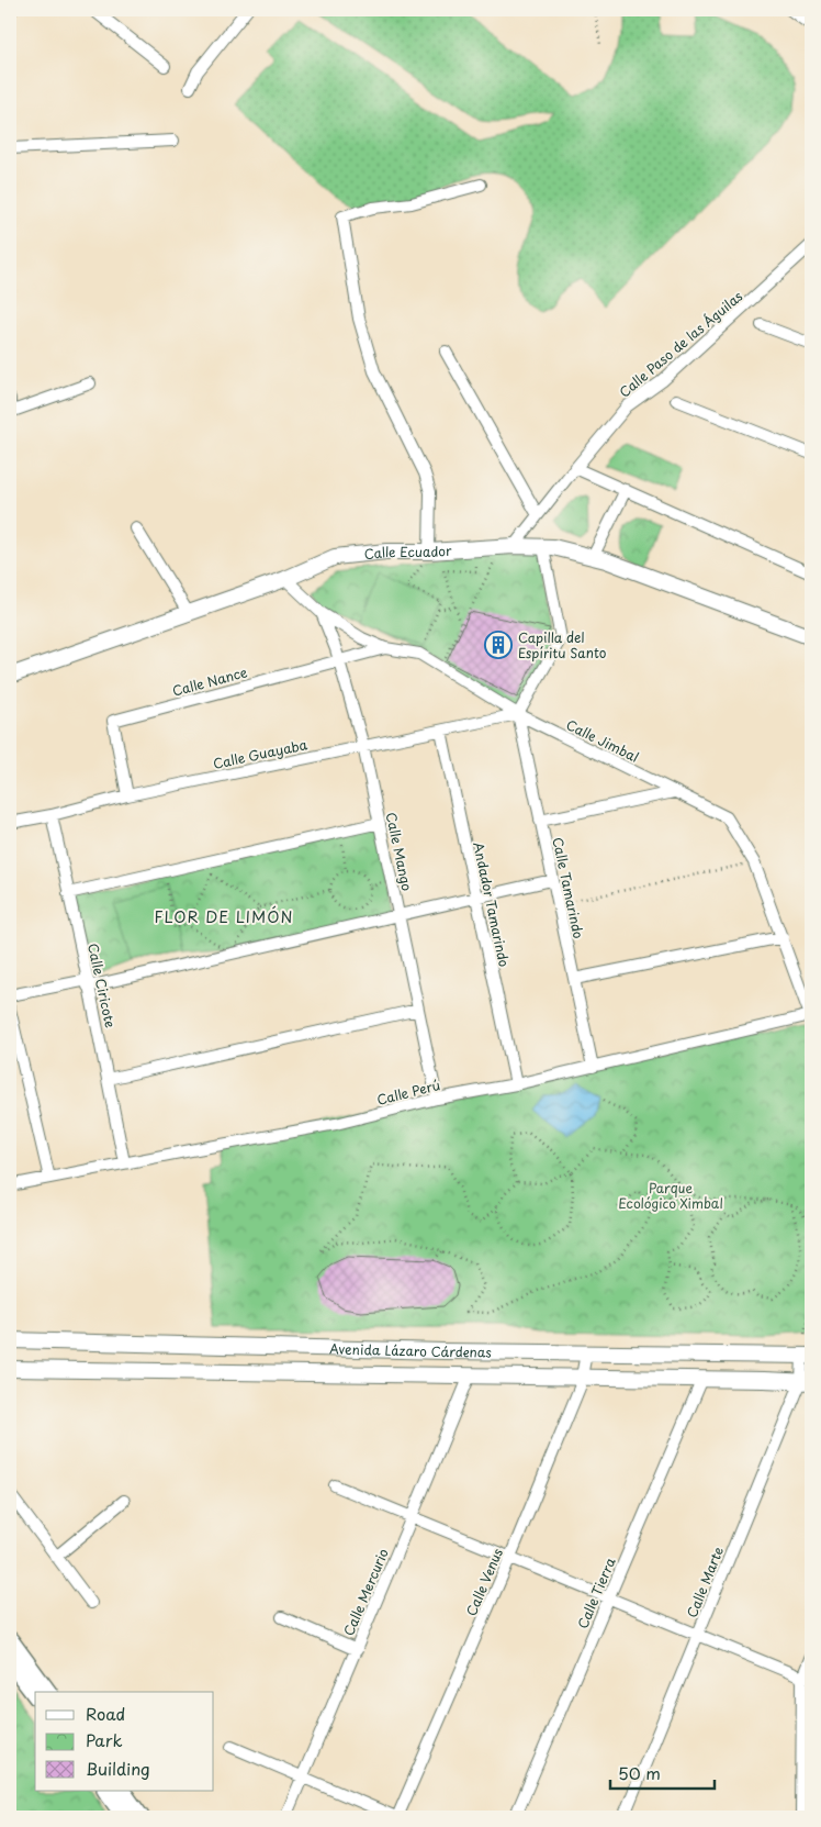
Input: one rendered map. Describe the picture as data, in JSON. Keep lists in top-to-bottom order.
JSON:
{
  "streets": {
    "main road": ["Calle Ecuador", "Avenida Lázaro Cárdenas"],
    "street": [
      "Calle Paso de las Águilas",
      "Calle Nance",
      "Calle Jimbal",
      "Calle Guayaba",
      "Calle Mango",
      "Calle Tamarindo",
      "Andador Tamarindo",
      "Calle Ciricote",
      "Calle Perú",
      "Calle Venus",
      "Calle Marte",
      "Calle Mercurio",
      "Calle Tierra"
    ]
  },
  "crossings": [
    ["Calle Paso de las Águilas", "Calle Ecuador"],
    ["Calle Ecuador", "Calle Jimbal"],
    ["Calle Nance", "Calle Jimbal"],
    ["Calle Nance", "Calle Guayaba"],
    ["Calle Nance", "Calle Mango"],
    ["Calle Jimbal", "Calle Guayaba"],
    ["Calle Jimbal", "Calle Mango"],
    ["Calle Jimbal", "Calle Tamarindo"],
    ["Calle Jimbal", "Calle Perú"],
    ["Calle Guayaba", "Calle Mango"],
    ["Calle Guayaba", "Calle Tamarindo"],
    ["Calle Guayaba", "Andador Tamarindo"],
    ["Calle Guayaba", "Calle Ciricote"],
    ["Calle Mango", "Calle Perú"],
    ["Calle Tamarindo", "Calle Perú"],
    ["Andador Tamarindo", "Calle Perú"],
    ["Calle Ciricote", "Calle Perú"],
    ["Avenida Lázaro Cárdenas", "Calle Venus"],
    ["Avenida Lázaro Cárdenas", "Calle Marte"],
    ["Avenida Lázaro Cárdenas", "Calle Mercurio"],
    ["Avenida Lázaro Cárdenas", "Calle Tierra"]
  ],
  "districts": ["FLOR DE LIMÓN"],
  "parks": ["Parque Ecológico Ximbal"],
  "places": {
    "building": ["Capilla del Espíritu Santo"]
  },
  "legend": ["Road", "Park", "Building"],
  "scale_bar": "50 m"
}
